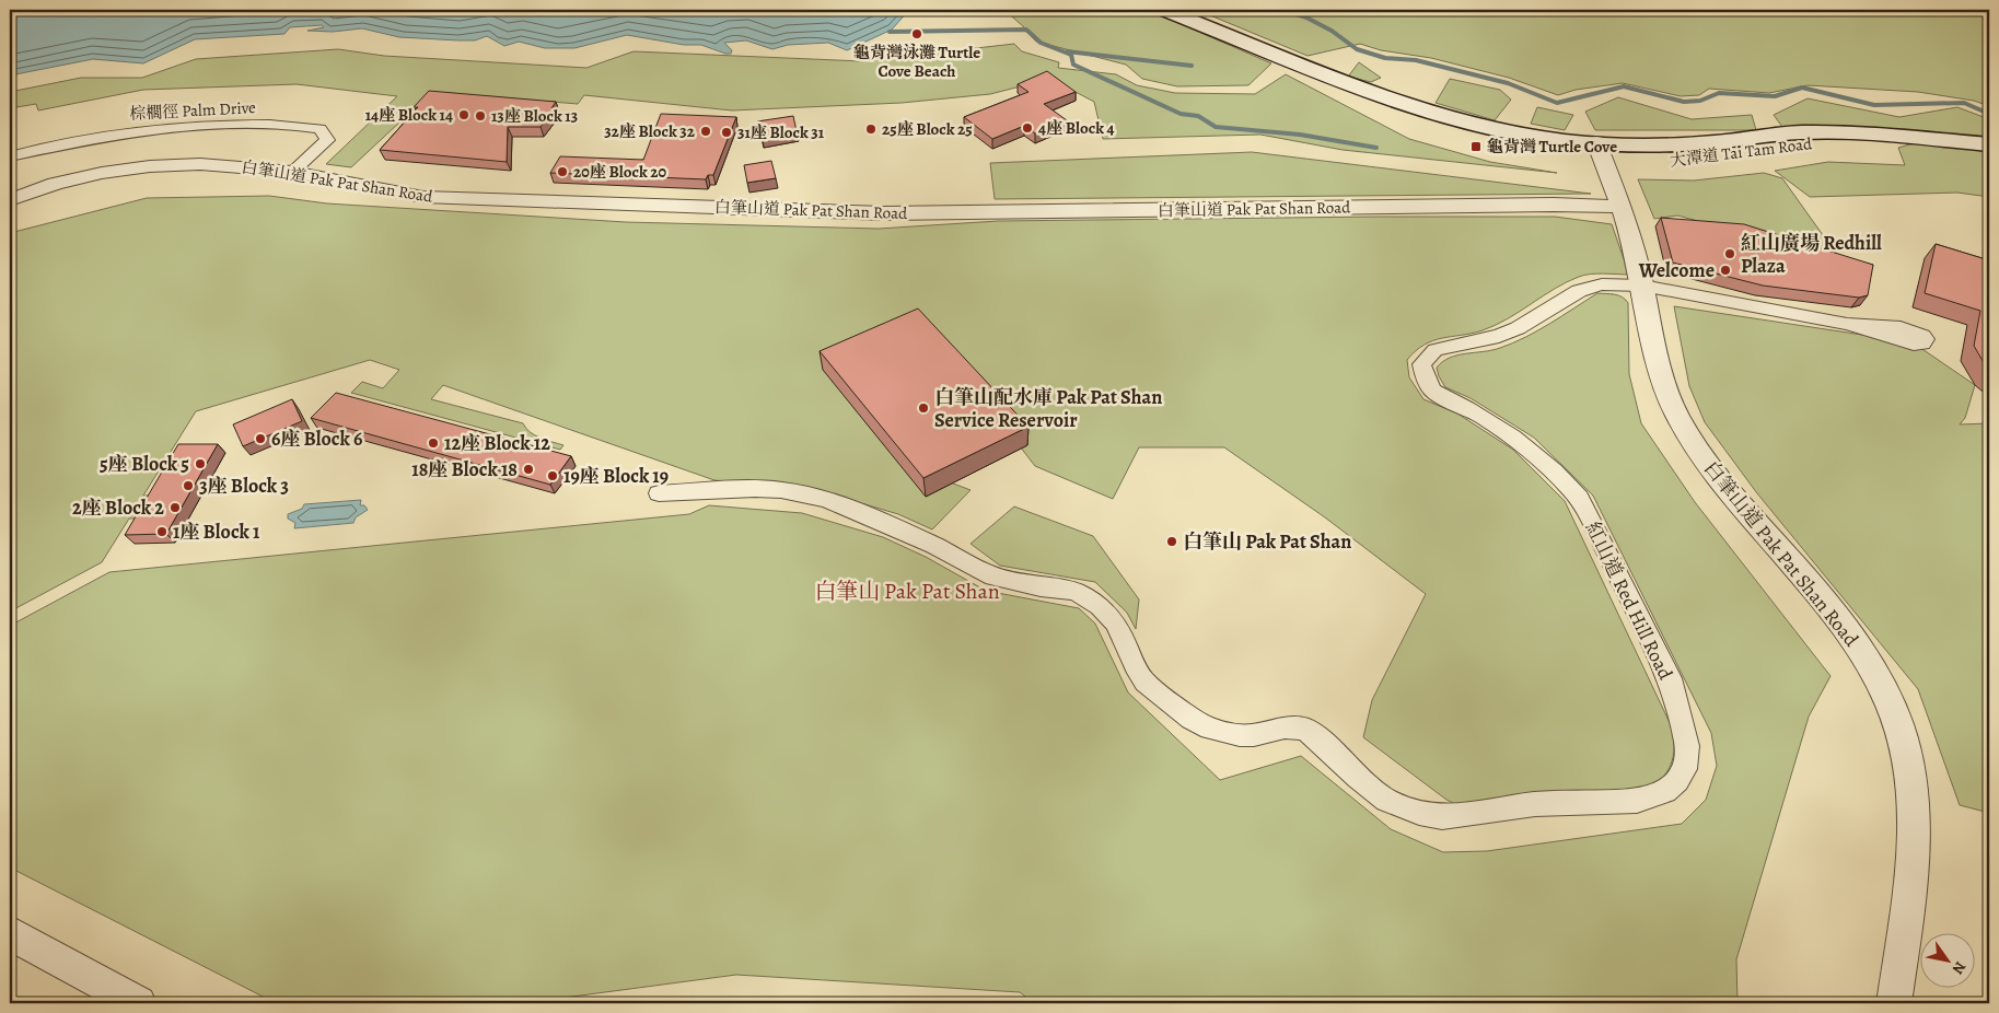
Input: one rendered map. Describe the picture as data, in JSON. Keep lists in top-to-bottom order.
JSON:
{
  "streets": {
    "main road": ["大潭道 Tai Tam Road"],
    "street": ["棕櫚徑 Palm Drive", "白筆山道 Pak Pat Shan Road", "紅山道 Red Hill Road"]
  },
  "crossings": [
    ["棕櫚徑 Palm Drive", "白筆山道 Pak Pat Shan Road"],
    ["大潭道 Tai Tam Road", "白筆山道 Pak Pat Shan Road"],
    ["白筆山道 Pak Pat Shan Road", "紅山道 Red Hill Road"]
  ],
  "districts": ["白筆山 Pak Pat Shan"],
  "places": {
    "other": [
      "龜背灣泳灘 Turtle Cove Beach",
      "14座 Block 14",
      "13座 Block 13",
      "4座 Block 4",
      "25座 Block 25",
      "32座 Block 32",
      "31座 Block 31",
      "20座 Block 20",
      "紅山廣場 Redhill Plaza",
      "Welcome",
      "白筆山配水庫 Pak Pat Shan Service Reservoir",
      "6座 Block 6",
      "12座 Block 12",
      "5座 Block 5",
      "18座 Block 18",
      "19座 Block 19",
      "3座 Block 3",
      "2座 Block 2",
      "1座 Block 1",
      "白筆山 Pak Pat Shan"
    ],
    "transit": ["龜背灣 Turtle Cove"]
  },
  "north": "bottom right"
}
